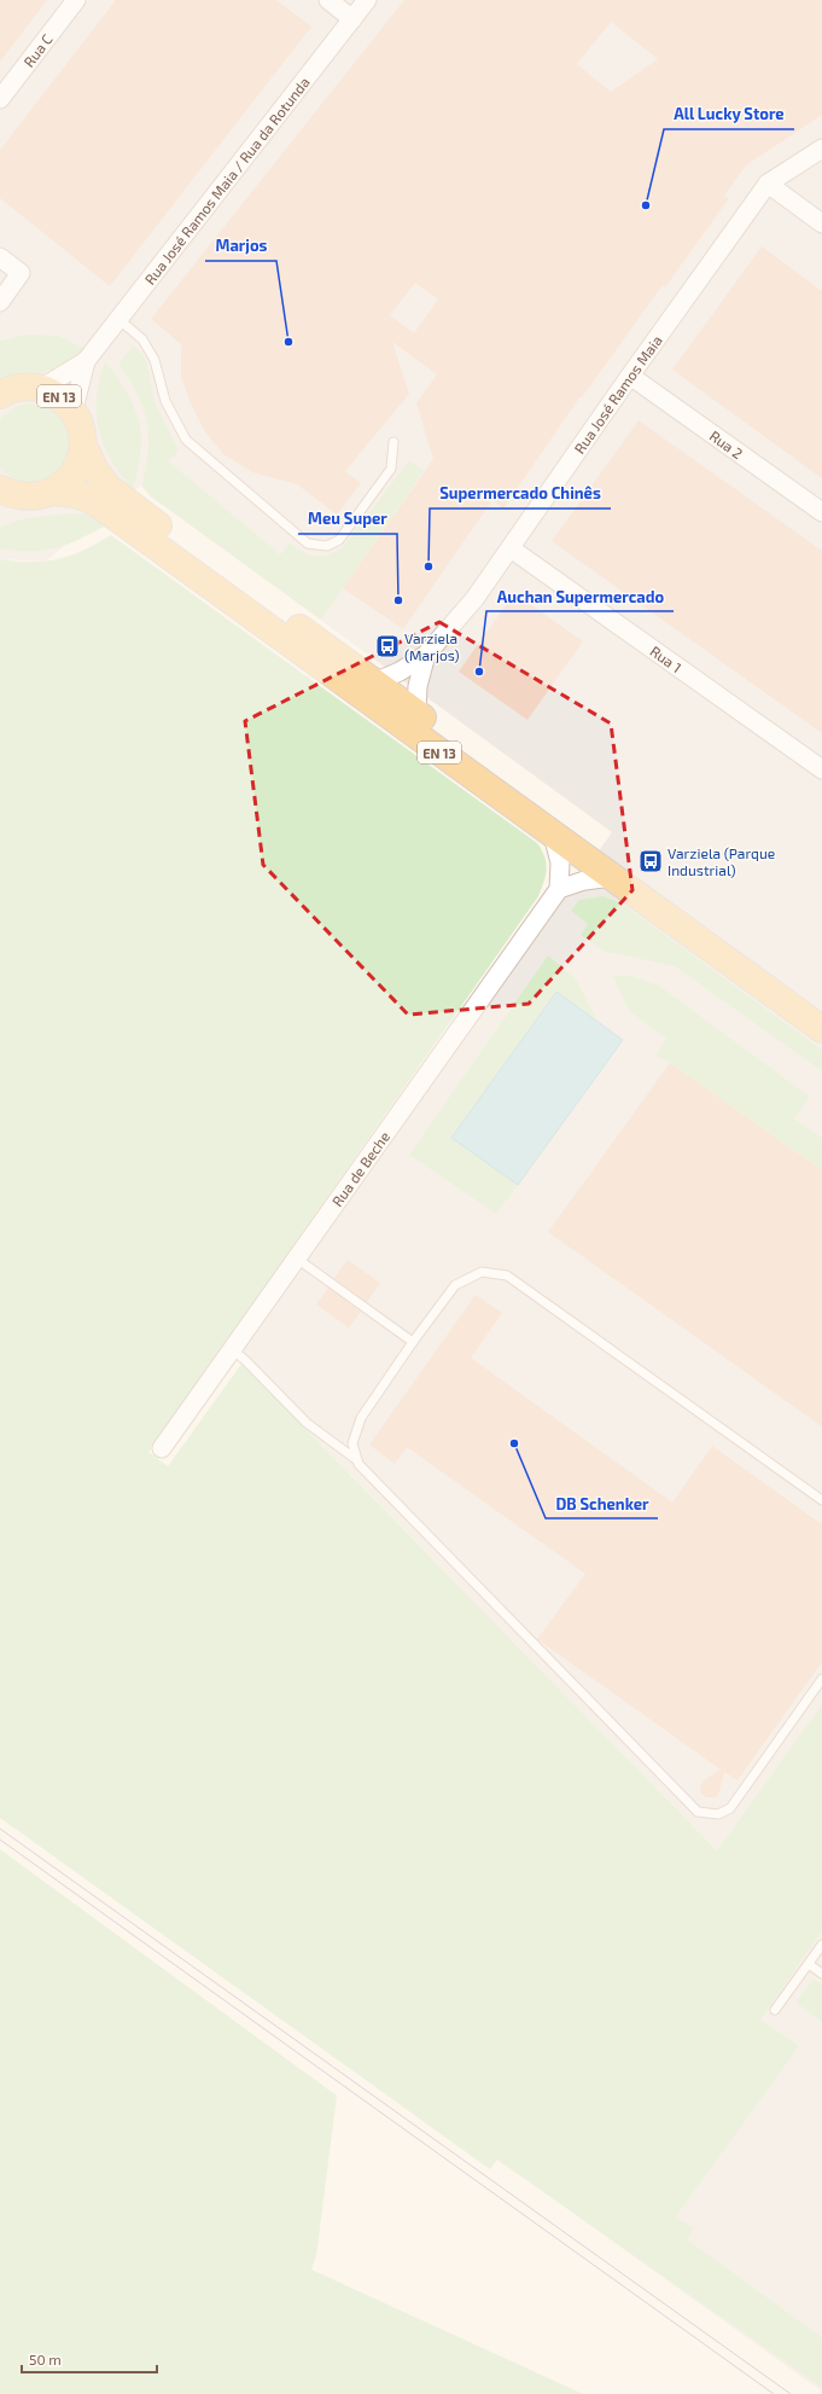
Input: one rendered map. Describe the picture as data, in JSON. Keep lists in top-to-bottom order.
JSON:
{
  "streets": {
    "main road": ["EN 13"],
    "street": [
      "Rua C",
      "Rua José Ramos Maia / Rua da Rotunda",
      "Rua José Ramos Maia",
      "Rua 2",
      "Rua 1",
      "Rua de Beche"
    ]
  },
  "crossings": [
    ["Rua José Ramos Maia / Rua da Rotunda", "EN 13"],
    ["Rua José Ramos Maia", "EN 13"],
    ["Rua José Ramos Maia", "Rua 2"],
    ["Rua José Ramos Maia", "Rua 1"]
  ],
  "places": {
    "other": [
      "All Lucky Store",
      "Marjos",
      "Supermercado Chinês",
      "Meu Super",
      "Auchan Supermercado",
      "DB Schenker"
    ],
    "bus stop": ["Varziela (Marjos)", "Varziela (Parque Industrial)"]
  },
  "scale_bar": "50 m"
}
